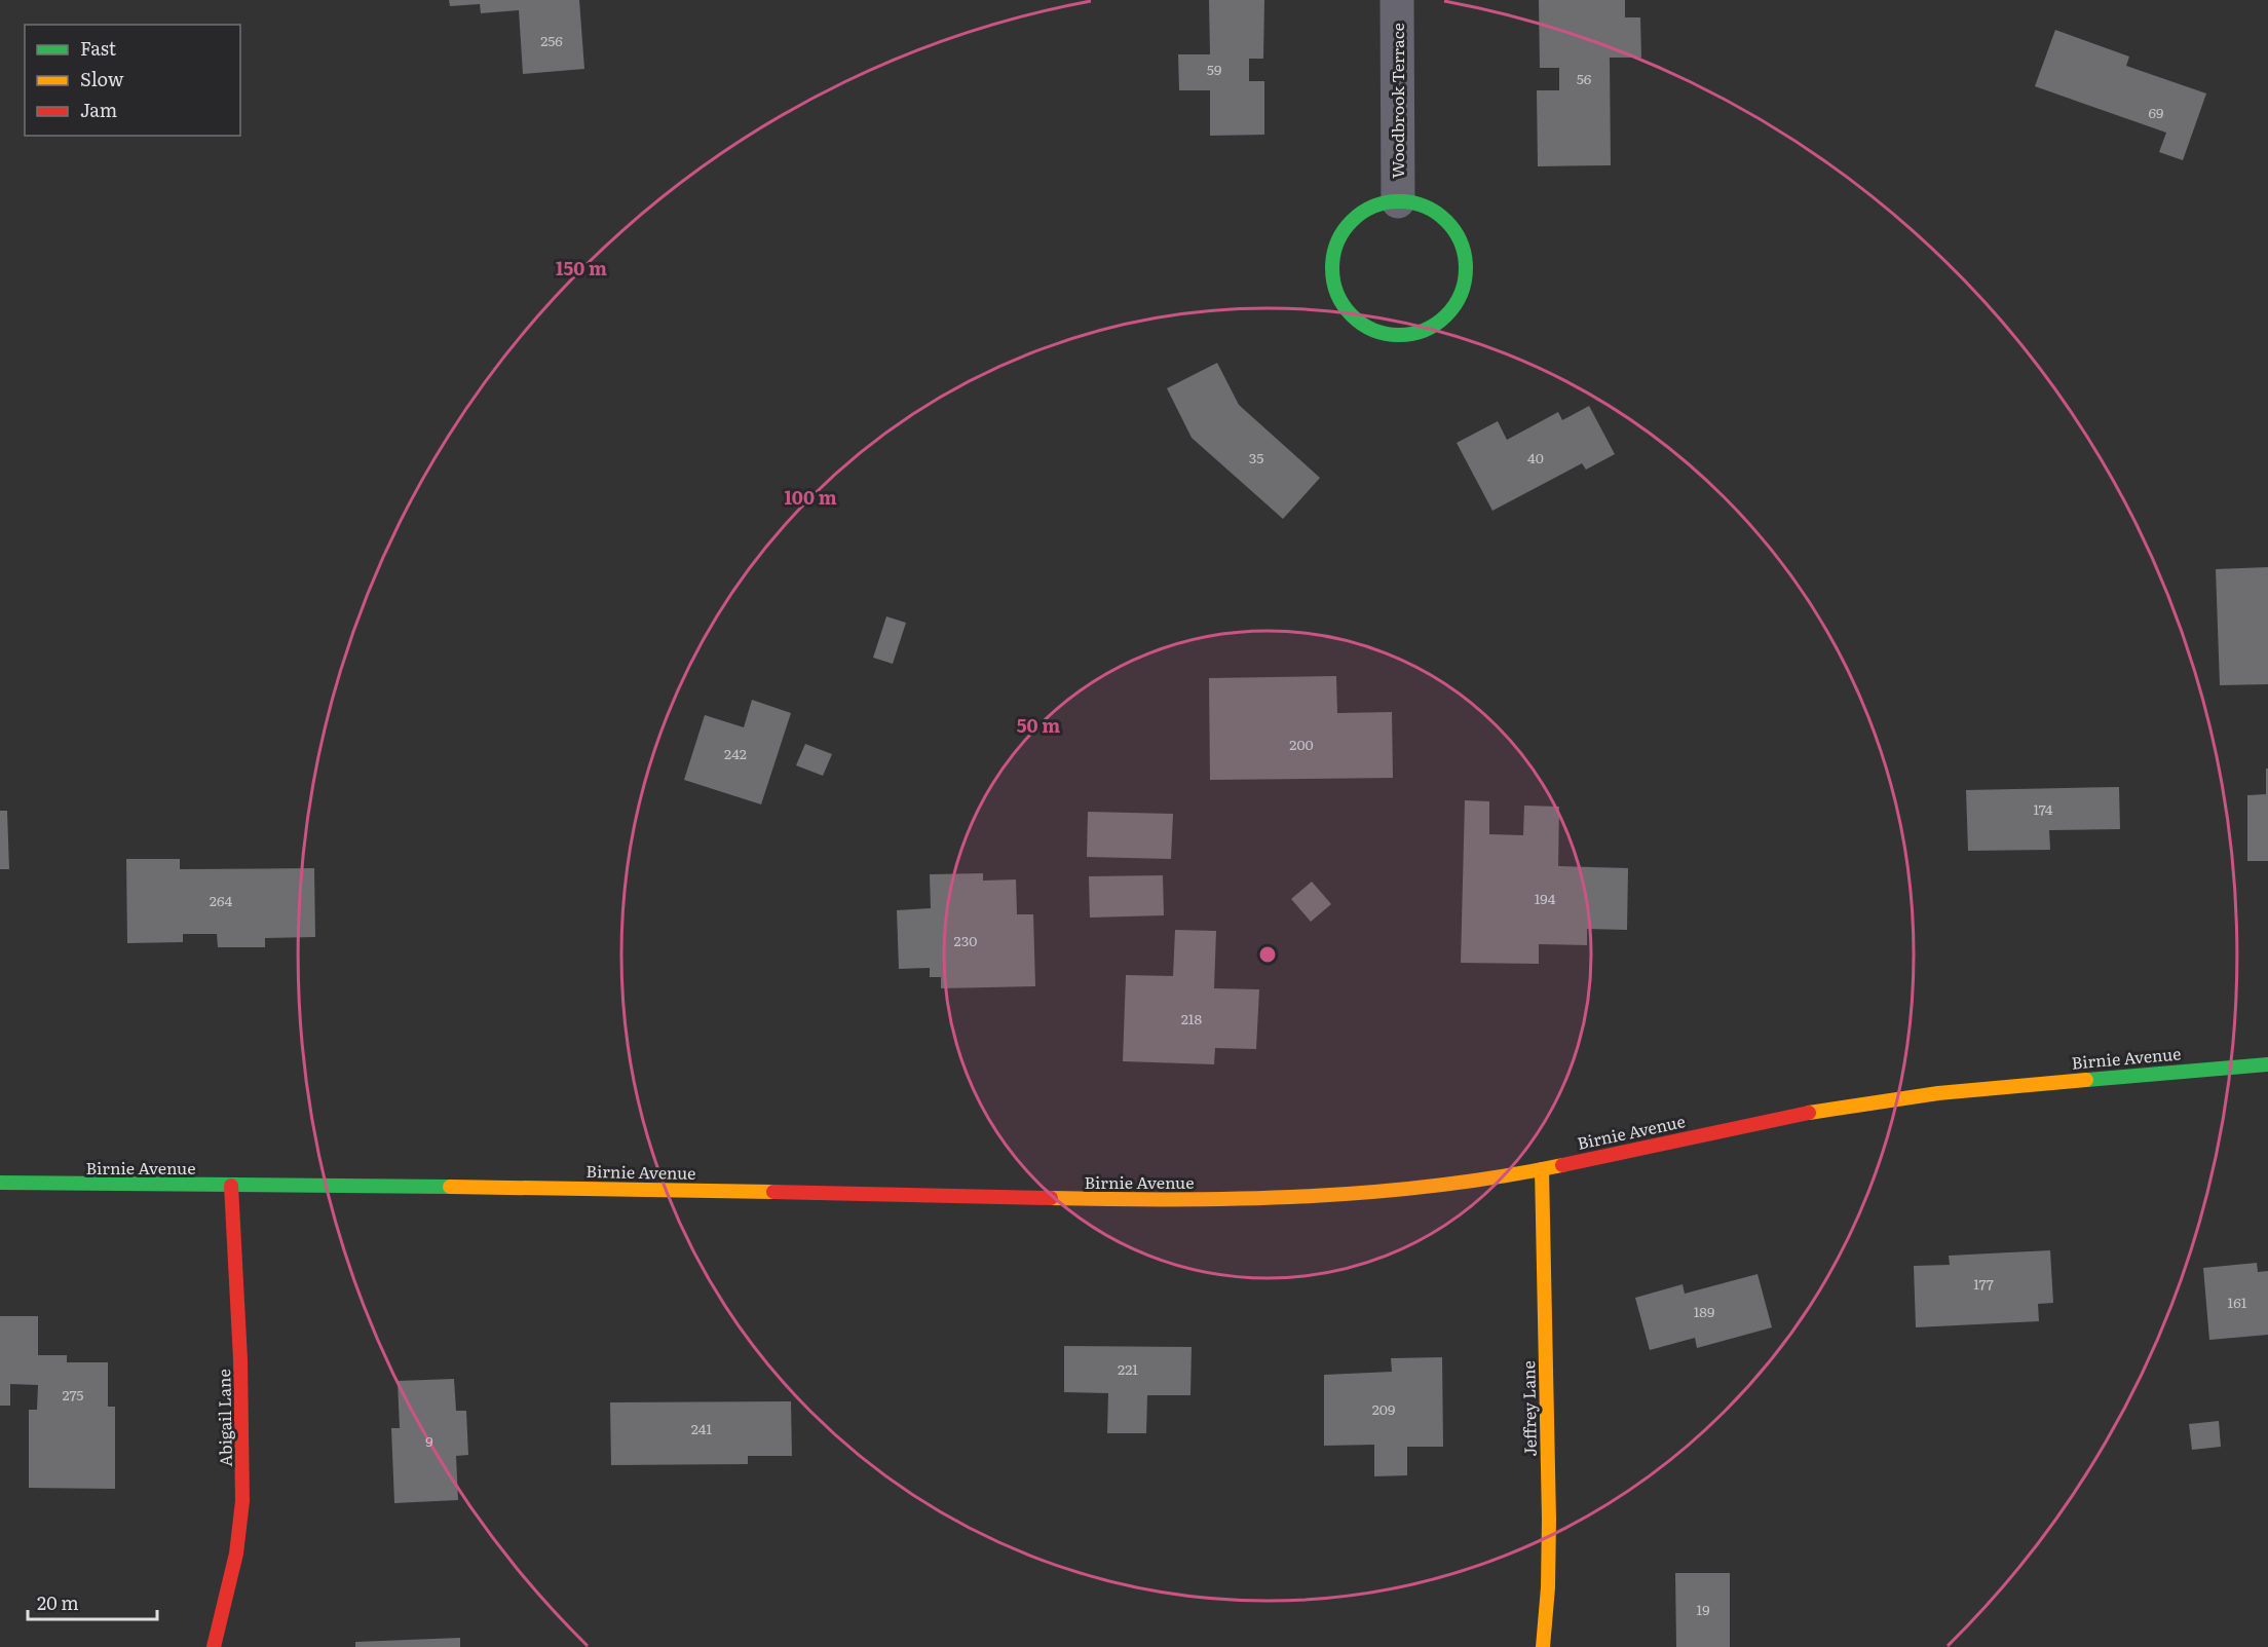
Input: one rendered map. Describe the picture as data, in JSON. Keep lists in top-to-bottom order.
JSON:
{
  "streets": {
    "street": [
      "Woodbrook Terrace",
      "Birnie Avenue",
      "Jeffrey Lane",
      "Abigail Lane"
    ]
  },
  "crossings": [
    ["Birnie Avenue", "Jeffrey Lane"],
    ["Birnie Avenue", "Abigail Lane"]
  ],
  "house_numbers": [
    "256",
    "59",
    "56",
    "69",
    "35",
    "40",
    "200",
    "242",
    "174",
    "194",
    "264",
    "230",
    "218",
    "177",
    "161",
    "189",
    "221",
    "275",
    "209",
    "241",
    "9",
    "19"
  ],
  "legend": ["Fast", "Slow", "Jam"],
  "scale_bar": "20 m",
  "rings": ["150 m", "100 m", "50 m"]
}
